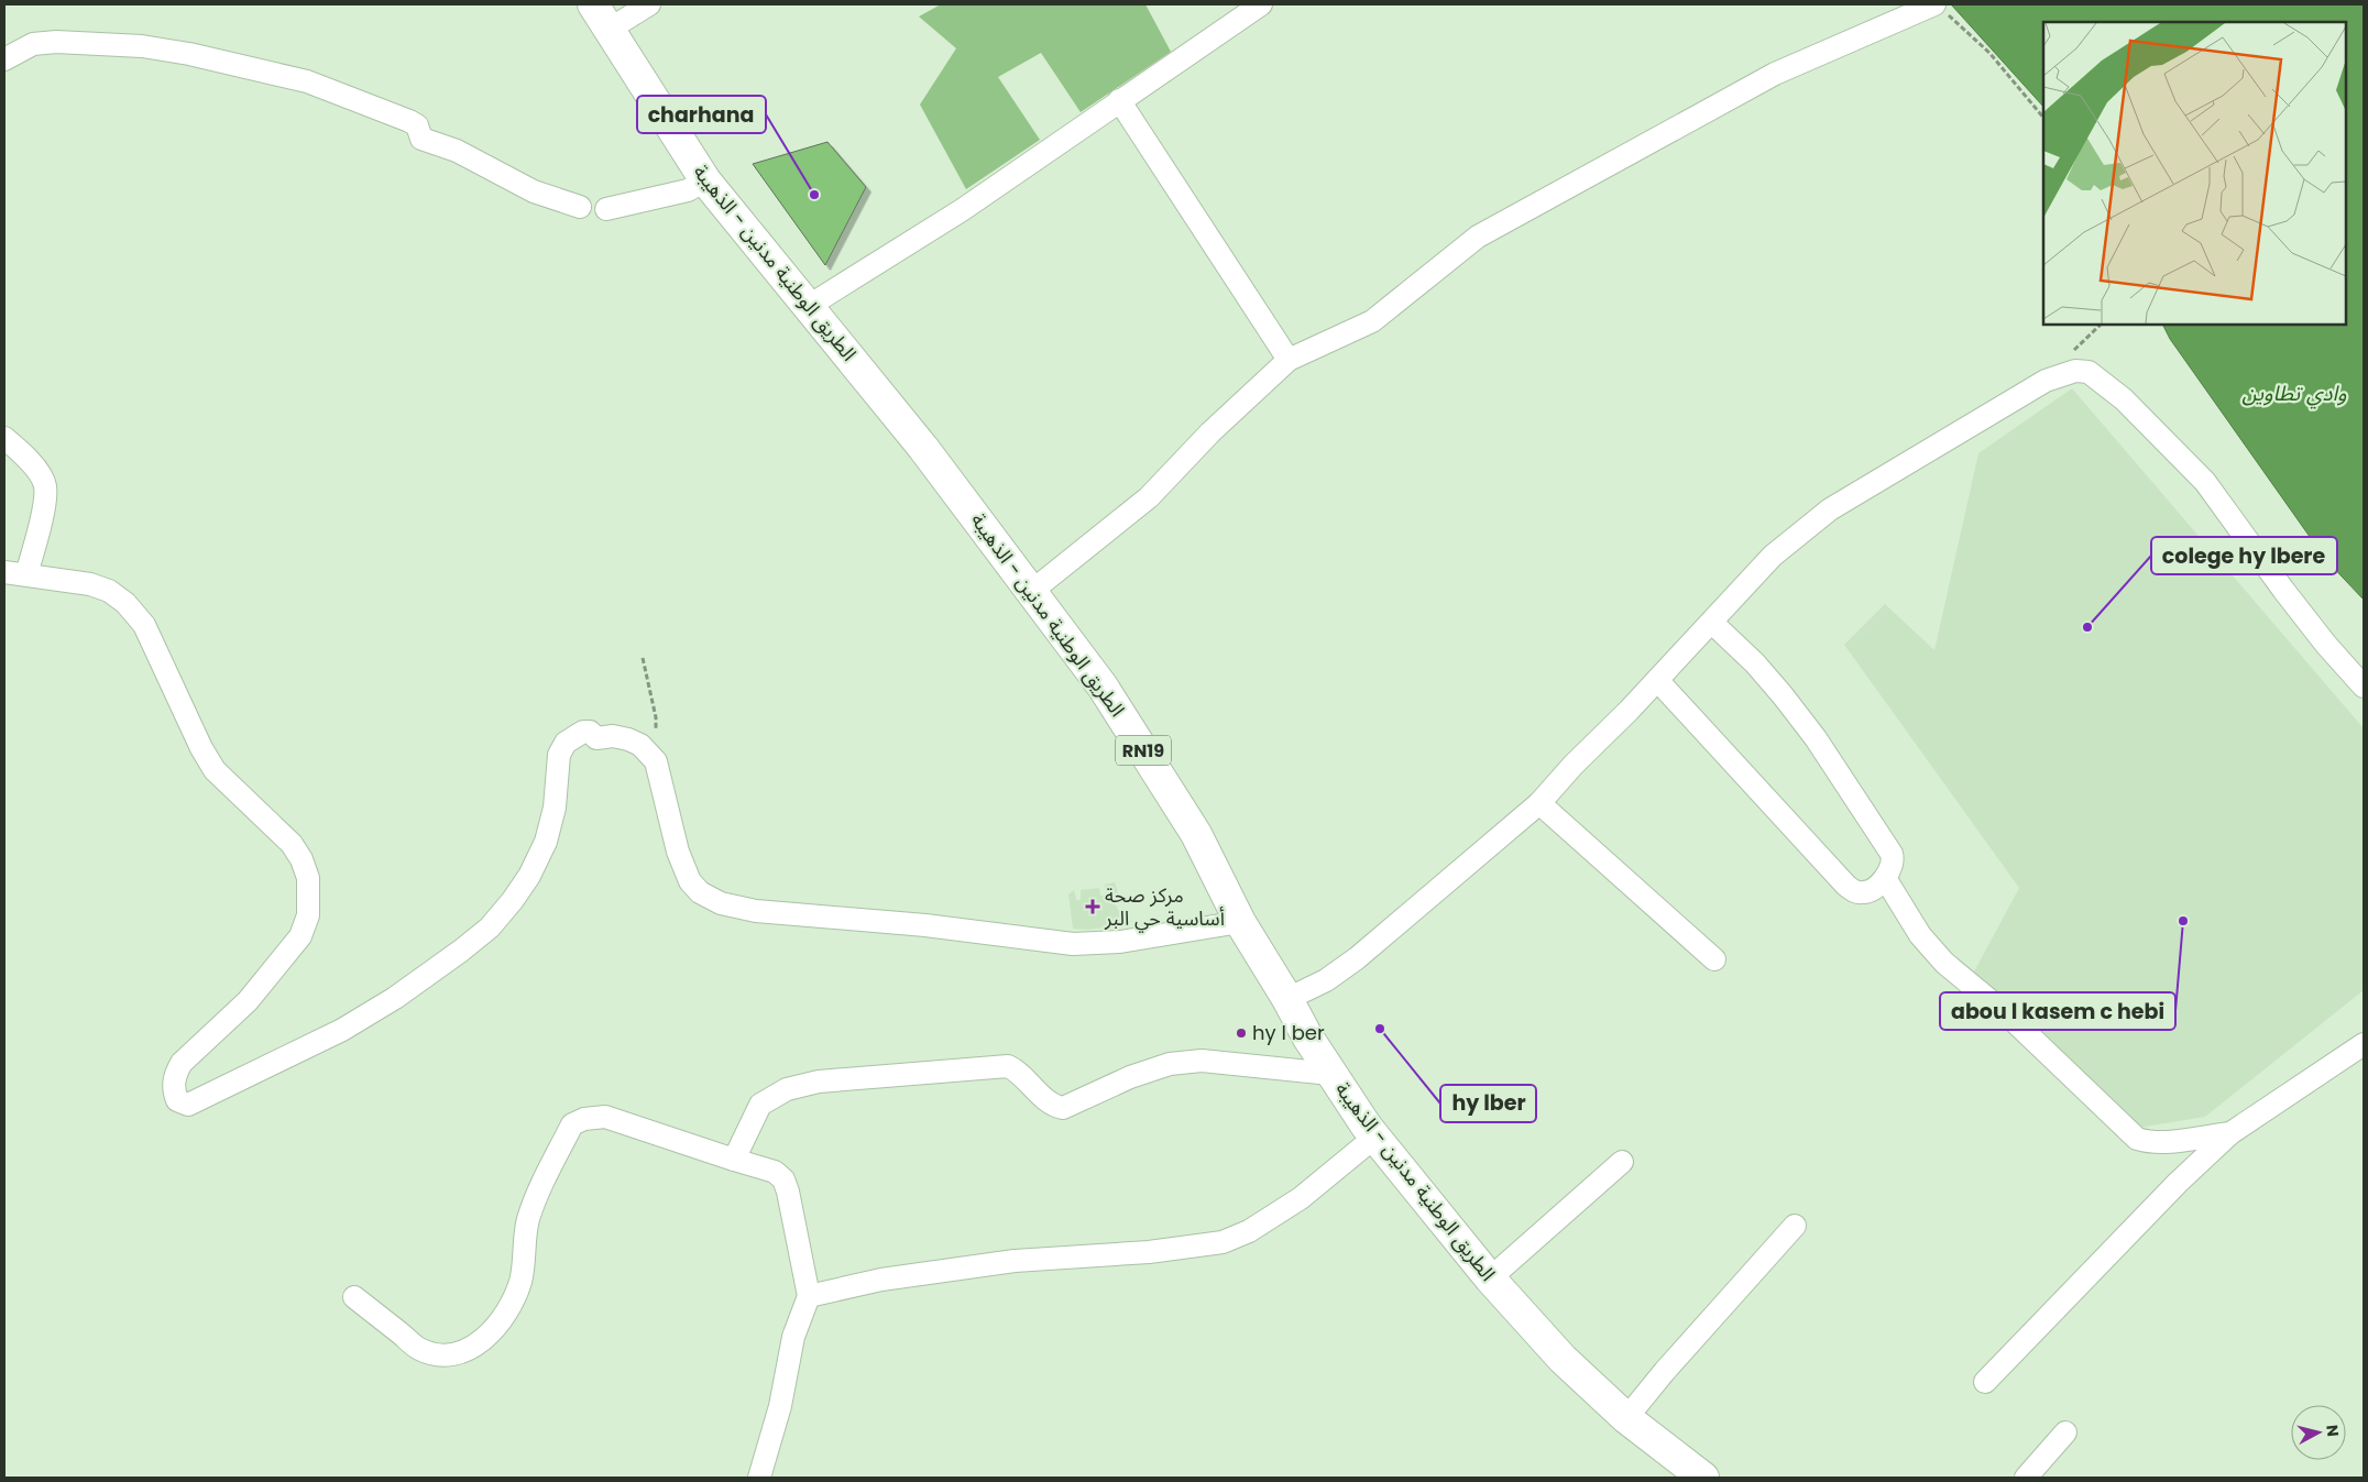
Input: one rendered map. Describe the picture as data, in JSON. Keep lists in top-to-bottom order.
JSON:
{
  "streets": {
    "main road": ["الطريق الوطنية مدنين - الذهيبة", "RN19"]
  },
  "water": ["وادي تطاوين"],
  "places": {
    "other": [
      "charhana",
      "colege hy lbere",
      "abou l kasem c hebi",
      "hy lber",
      "hy l ber"
    ],
    "health": ["مركز صحة أساسية حي البر"]
  },
  "north": "right"
}
